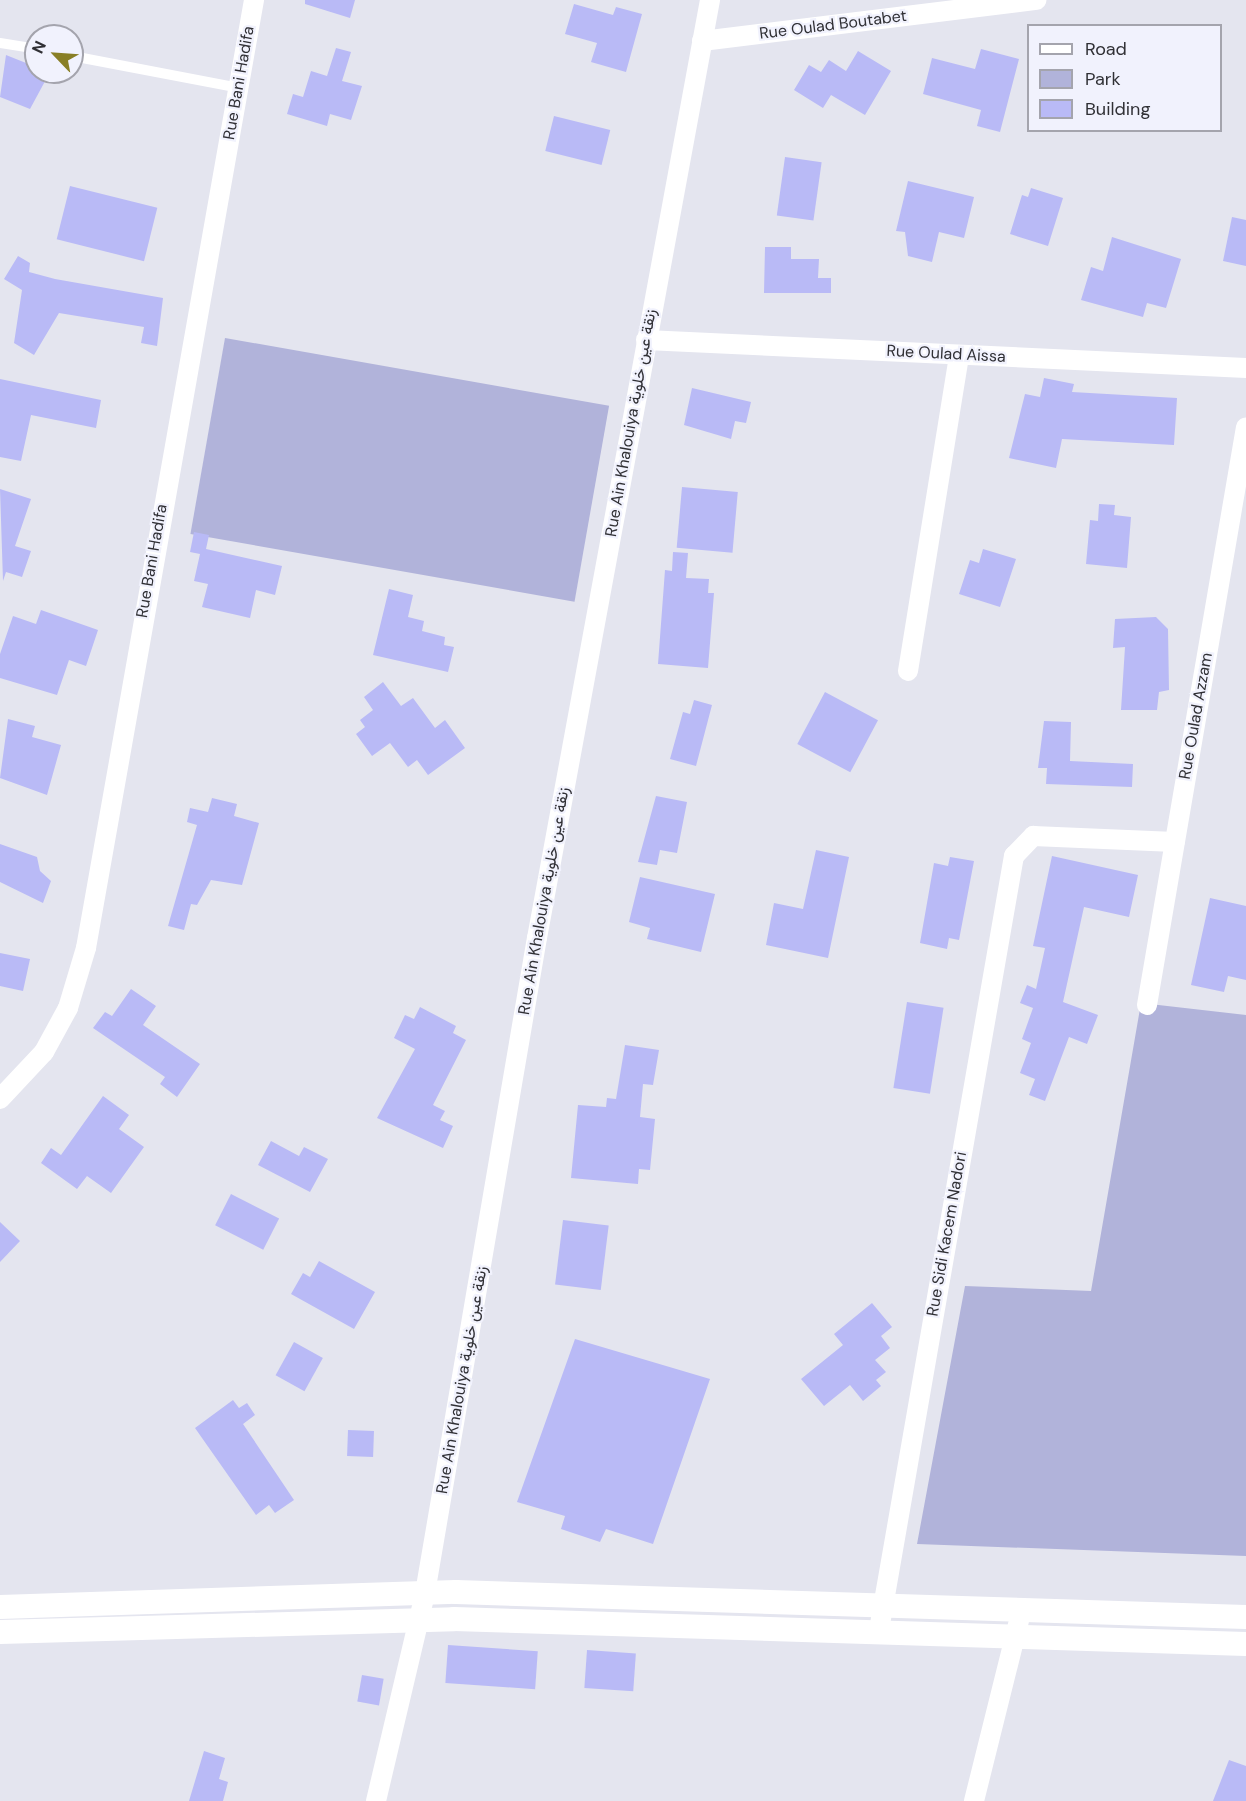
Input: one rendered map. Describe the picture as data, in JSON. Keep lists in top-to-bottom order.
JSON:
{
  "streets": {
    "street": [
      "Rue Oulad Boutabet",
      "Rue Bani Hadifa",
      "Rue Oulad Aissa",
      "Rue Ain Khalouiya زنقة عين خلوية",
      "Rue Oulad Azzam",
      "Rue Sidi Kacem Nadori"
    ]
  },
  "crossings": [
    ["Rue Oulad Boutabet", "Rue Ain Khalouiya زنقة عين خلوية"],
    ["Rue Oulad Aissa", "Rue Ain Khalouiya زنقة عين خلوية"],
    ["Rue Oulad Azzam", "Rue Sidi Kacem Nadori"]
  ],
  "legend": ["Road", "Park", "Building"],
  "north": "top left"
}
